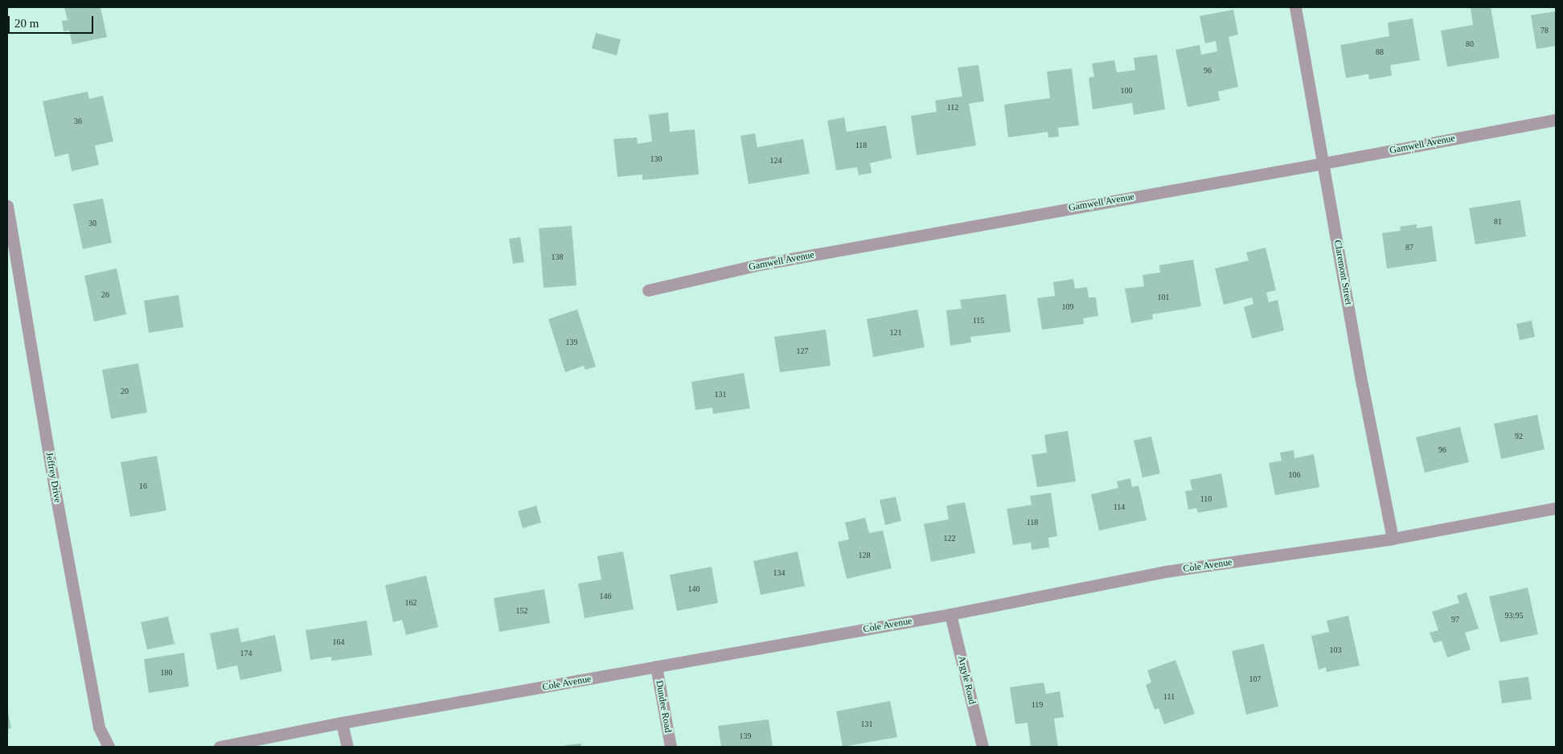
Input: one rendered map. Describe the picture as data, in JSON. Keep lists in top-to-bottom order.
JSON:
{
  "streets": {
    "street": [
      "Gamwell Avenue",
      "Claremont Street",
      "Jeffrey Drive",
      "Cole Avenue",
      "Argyle Road",
      "Dundee Road"
    ]
  },
  "crossings": [
    ["Gamwell Avenue", "Claremont Street"],
    ["Claremont Street", "Cole Avenue"],
    ["Cole Avenue", "Argyle Road"],
    ["Cole Avenue", "Dundee Road"]
  ],
  "house_numbers": [
    "78",
    "80",
    "88",
    "96",
    "100",
    "112",
    "36",
    "118",
    "130",
    "124",
    "81",
    "30",
    "87",
    "138",
    "26",
    "101",
    "109",
    "115",
    "121",
    "139",
    "127",
    "20",
    "131",
    "92",
    "96",
    "106",
    "16",
    "110",
    "114",
    "118",
    "122",
    "128",
    "134",
    "140",
    "146",
    "162",
    "152",
    "93;95",
    "97",
    "164",
    "103",
    "174",
    "180",
    "107",
    "111",
    "119",
    "131",
    "139"
  ],
  "scale_bar": "20 m"
}
